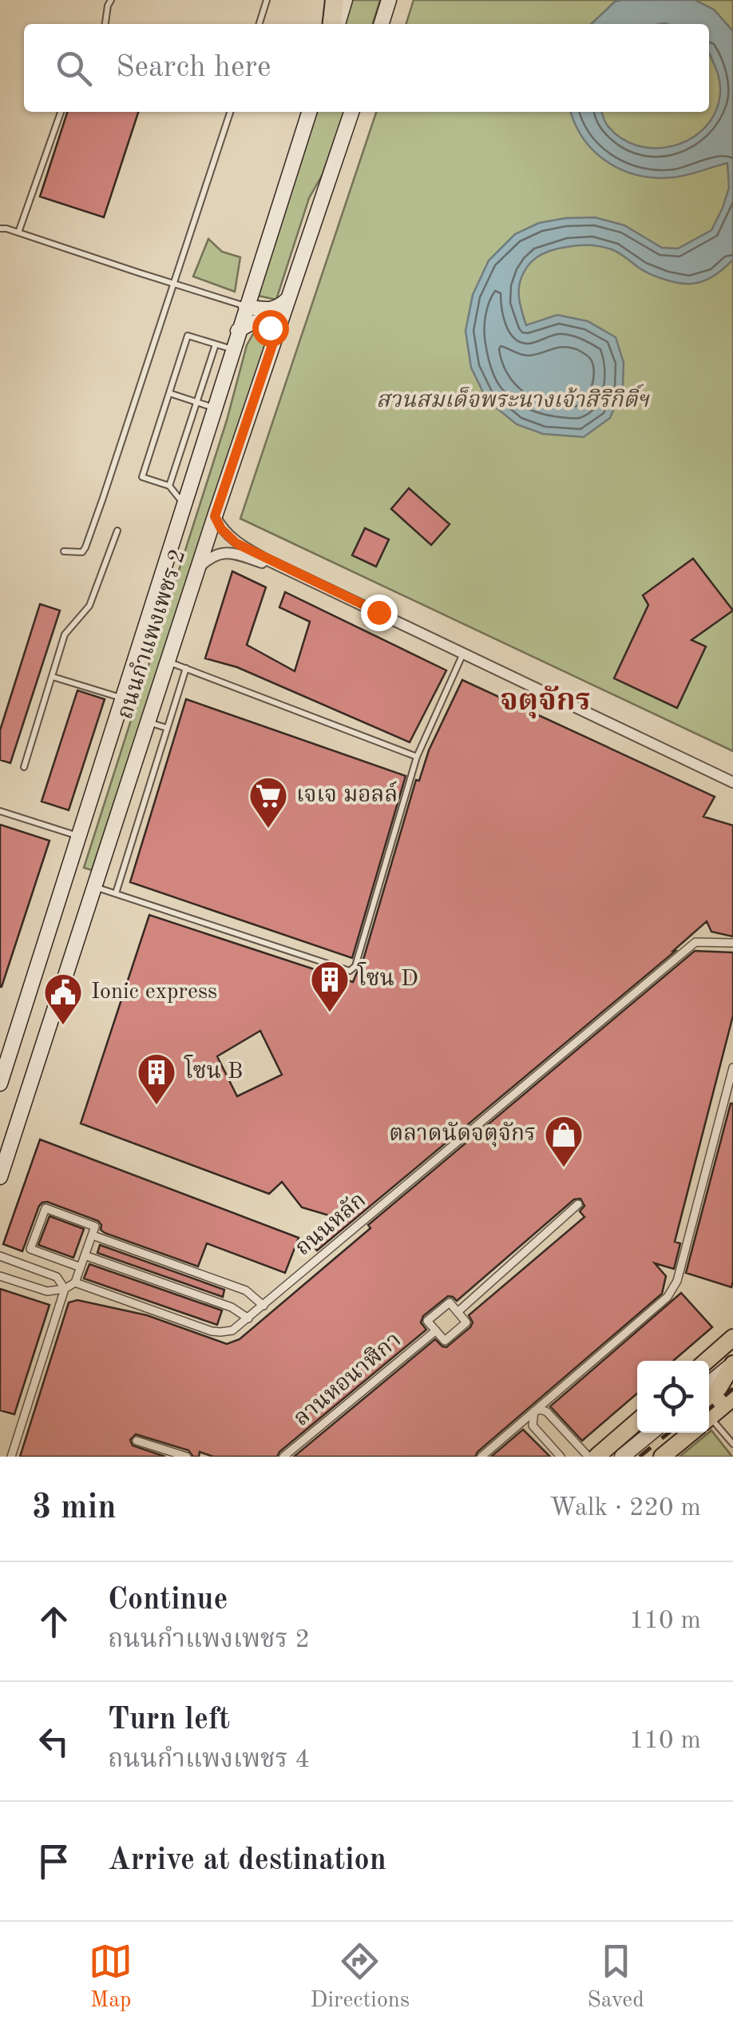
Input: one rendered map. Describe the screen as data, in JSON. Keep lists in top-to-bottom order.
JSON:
{
  "streets": {
    "main road": ["ถนนกำแพงเพชร 2"],
    "street": ["ถนนหลัก", "ลานหอนาฬิกา"]
  },
  "districts": ["จตุจักร"],
  "parks": ["สวนสมเด็จพระนางเจ้าสิริกิติ์ฯ"],
  "places": {
    "supermarket": ["เจเจ มอลล์"],
    "building": ["โซน D", "โซน B"],
    "public building": ["Ionic express"],
    "shop": ["ตลาดนัดจตุจักร"]
  },
  "page": {
    "search": "Search here",
    "heading": ["3 min", "Walk · 220 m"],
    "list": [
      ["Continue", "ถนนกำแพงเพชร 2", "110 m"],
      ["Turn left", "ถนนกำแพงเพชร 4", "110 m"],
      "Arrive at destination"
    ],
    "nav": ["Map", "Directions", "Saved"]
  }
}
